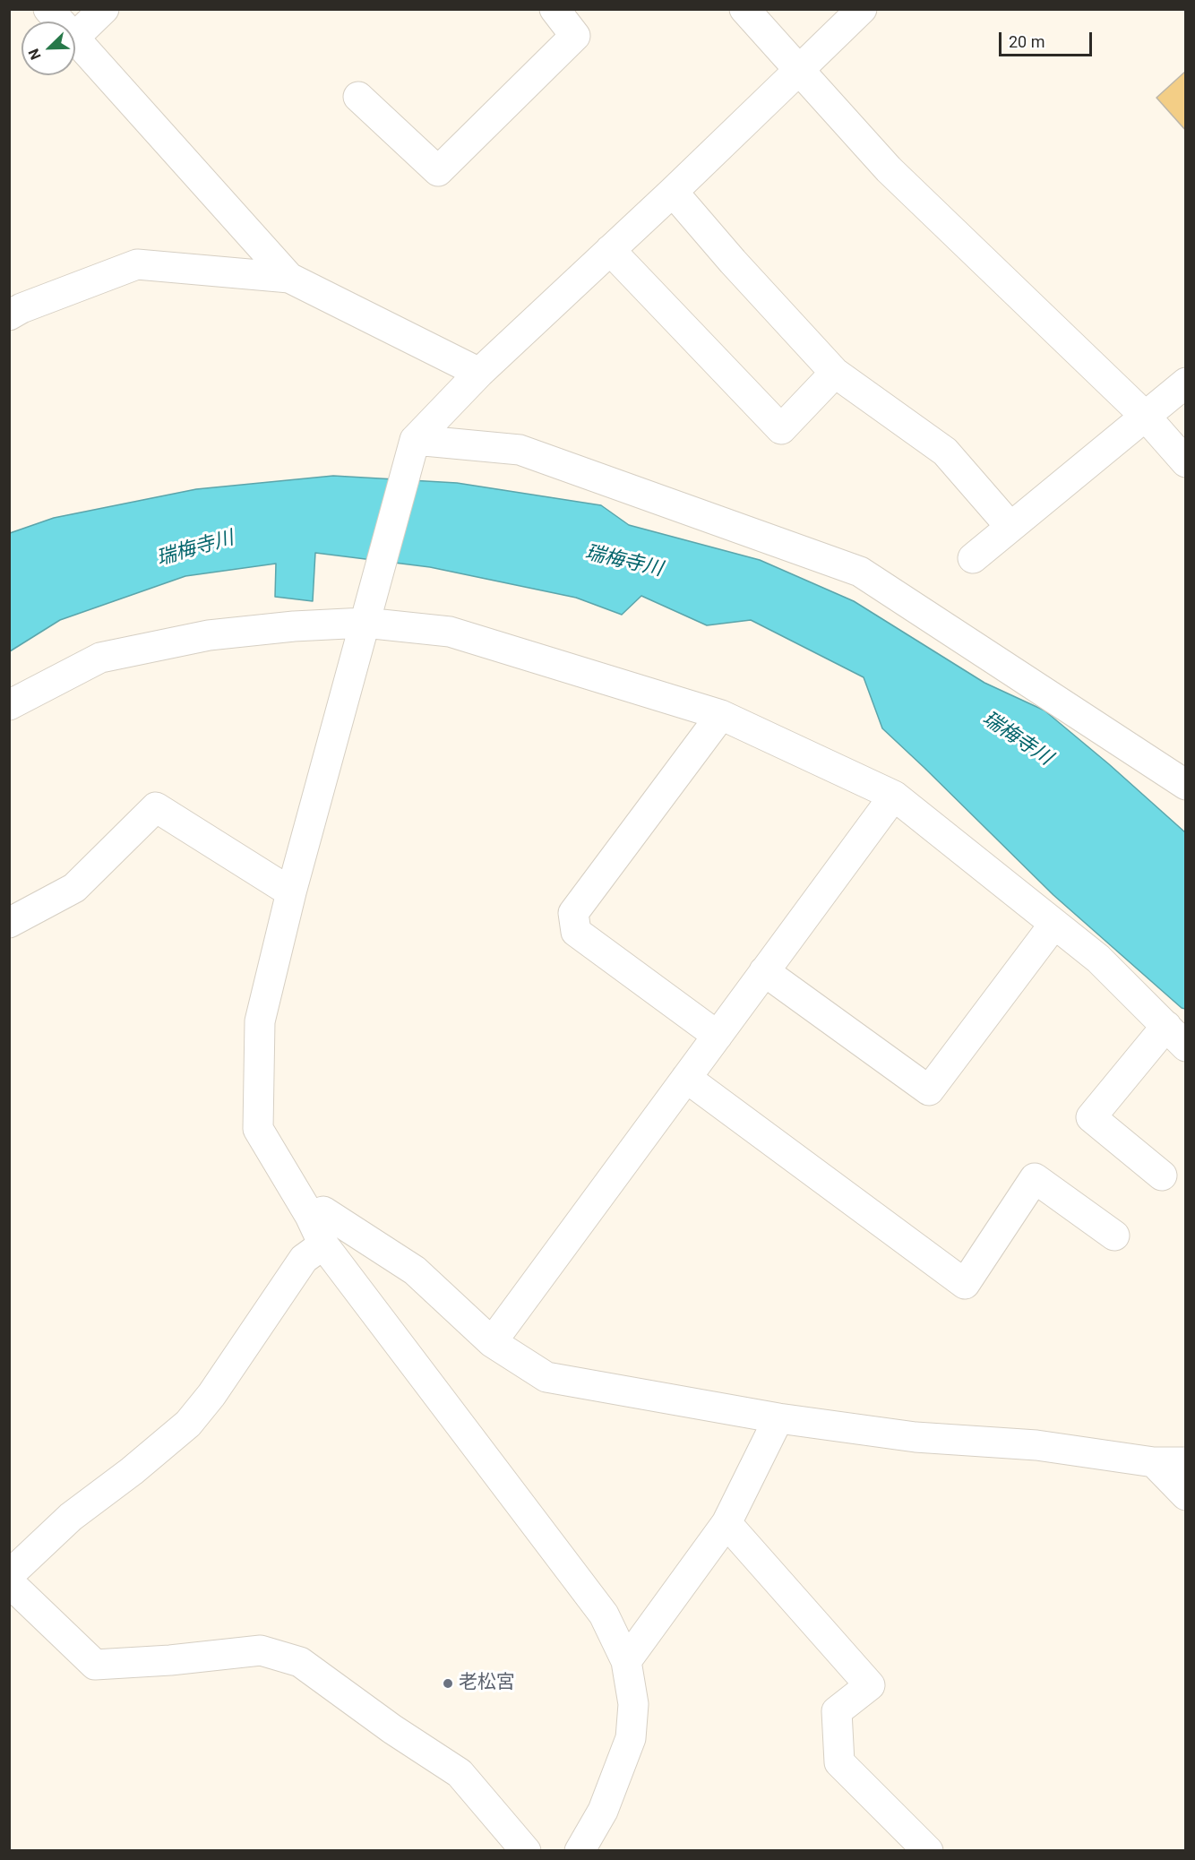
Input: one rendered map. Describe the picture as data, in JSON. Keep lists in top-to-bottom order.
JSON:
{
  "water": ["瑞梅寺川"],
  "places": ["老松宮"],
  "scale_bar": "20 m",
  "north": "bottom left"
}
